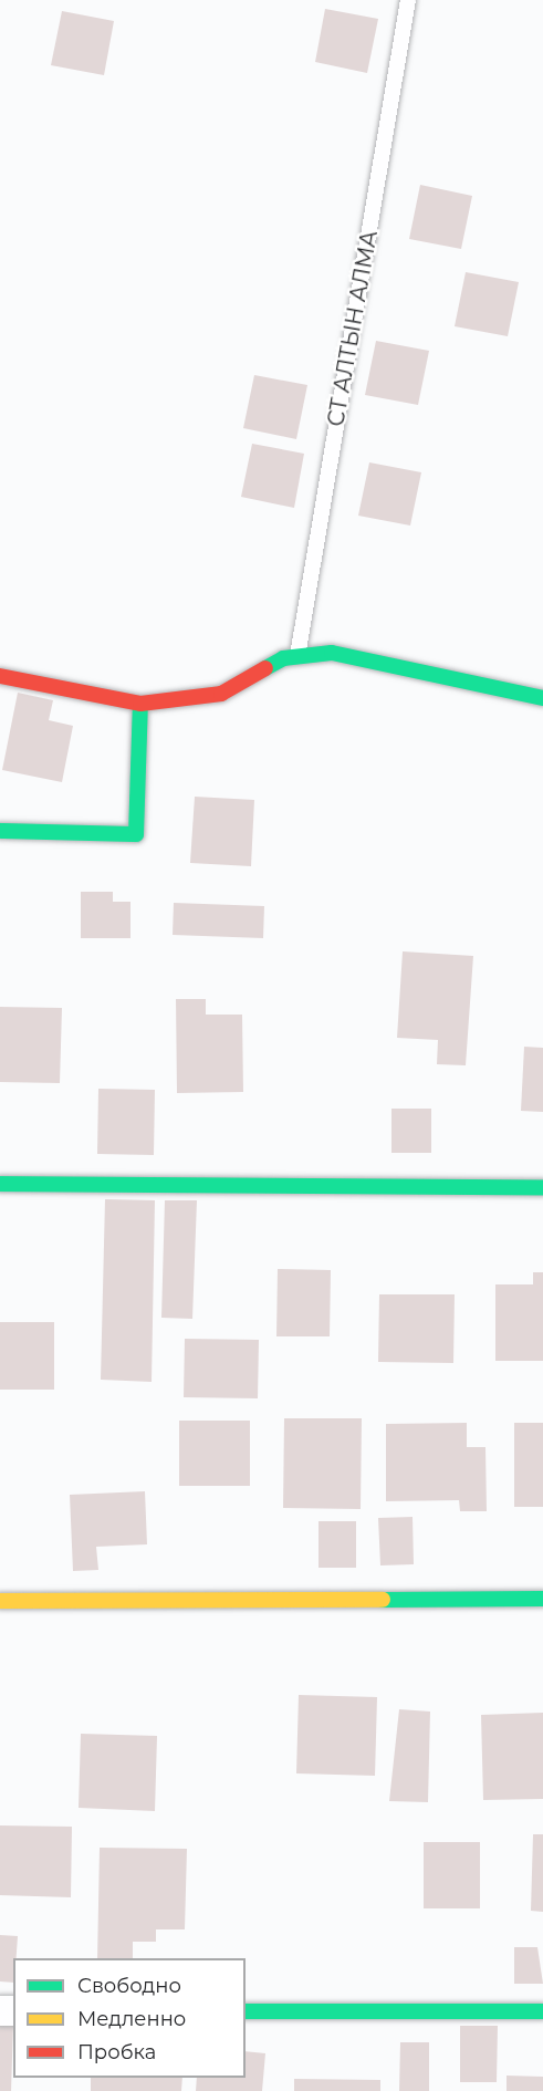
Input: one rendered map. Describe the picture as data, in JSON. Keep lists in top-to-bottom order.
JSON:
{
  "streets": {
    "lane": ["СТ АЛТЫН АЛМА"]
  },
  "legend": ["Свободно", "Медленно", "Пробка"]
}
